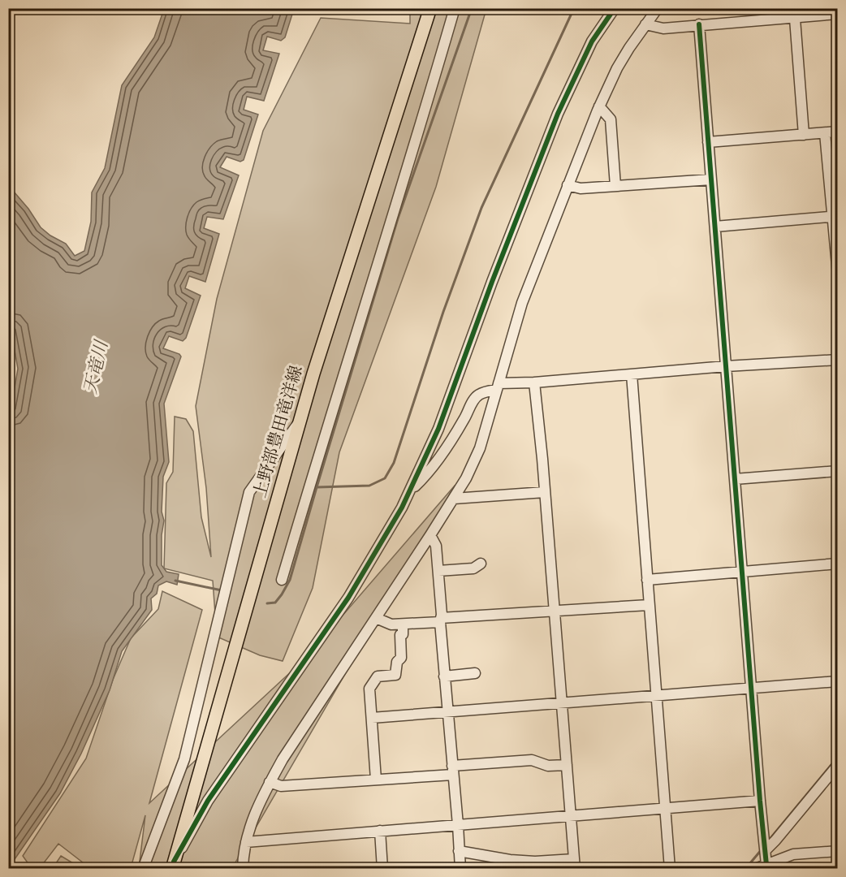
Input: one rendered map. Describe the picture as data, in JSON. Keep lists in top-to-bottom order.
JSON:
{
  "streets": {
    "main road": ["上野部豊田竜洋線"]
  },
  "water": ["天竜川"]
}
